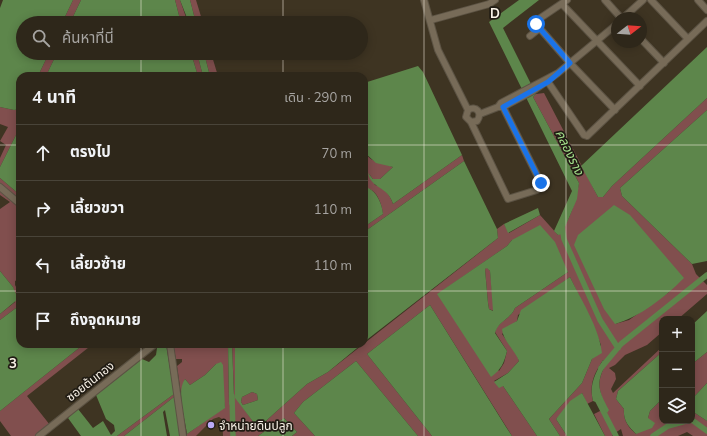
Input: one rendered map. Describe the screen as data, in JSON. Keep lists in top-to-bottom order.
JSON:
{
  "streets": {
    "street": ["ซอยต้นทอง"]
  },
  "water": ["คลองราง"],
  "places": ["จำหน่ายดินปลูก"],
  "north": "right",
  "page": {
    "search": "ค้นหาที่นี่",
    "heading": ["4 นาที", "เดิน · 290 m"],
    "list": [
      ["ตรงไป", "70 m"],
      ["เลี้ยวขวา", "110 m"],
      ["เลี้ยวซ้าย", "110 m"],
      "ถึงจุดหมาย"
    ],
    "map_buttons": ["+", "−"]
  },
  "grid": {
    "columns": ["D"],
    "rows": ["3"]
  }
}
